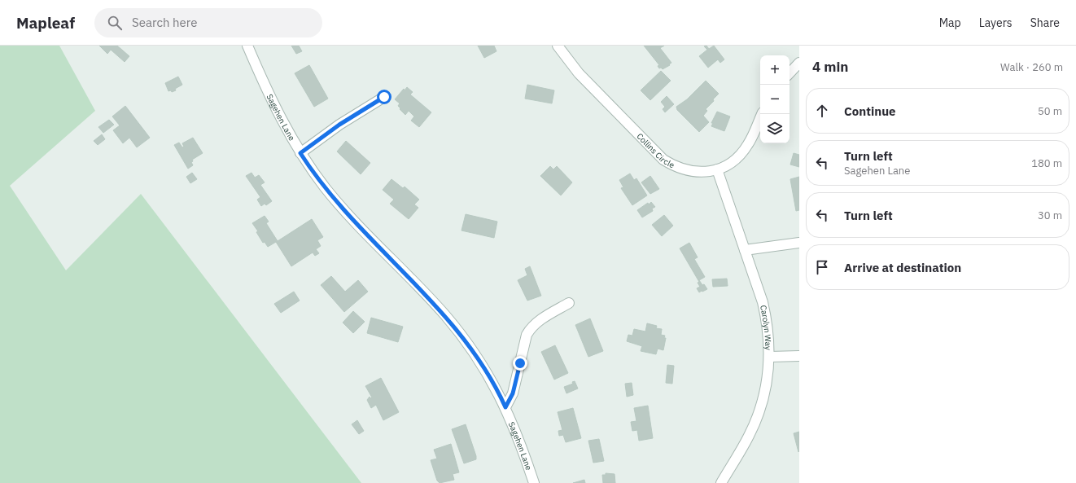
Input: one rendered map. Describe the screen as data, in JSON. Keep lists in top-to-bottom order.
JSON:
{
  "streets": {
    "street": ["Sagehen Lane", "Collins Circle", "Carolyn Way"]
  },
  "crossings": [
    ["Collins Circle", "Carolyn Way"]
  ],
  "page": {
    "header": "Mapleaf",
    "search": "Search here",
    "nav": ["Map", "Layers", "Share"],
    "heading": ["4 min", "Walk · 260 m"],
    "map_buttons": ["+", "−"],
    "list": [
      ["Continue", "50 m"],
      ["Turn left", "Sagehen Lane", "180 m"],
      ["Turn left", "30 m"],
      "Arrive at destination"
    ]
  }
}
